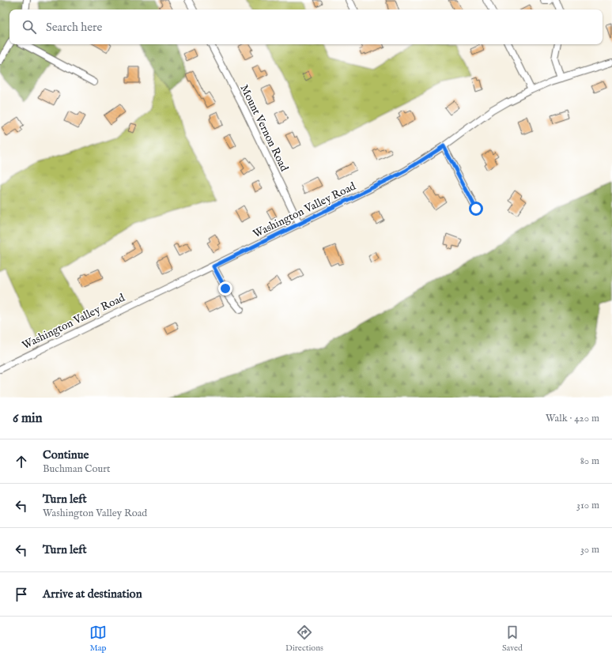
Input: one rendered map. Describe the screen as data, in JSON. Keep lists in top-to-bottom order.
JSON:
{
  "streets": {
    "street": ["Mount Vernon Road", "Washington Valley Road"]
  },
  "crossings": [
    ["Mount Vernon Road", "Washington Valley Road"]
  ],
  "page": {
    "search": "Search here",
    "heading": ["6 min", "Walk · 420 m"],
    "list": [
      ["Continue", "Buchman Court", "80 m"],
      ["Turn left", "Washington Valley Road", "310 m"],
      ["Turn left", "30 m"],
      "Arrive at destination"
    ],
    "nav": ["Map", "Directions", "Saved"]
  }
}
